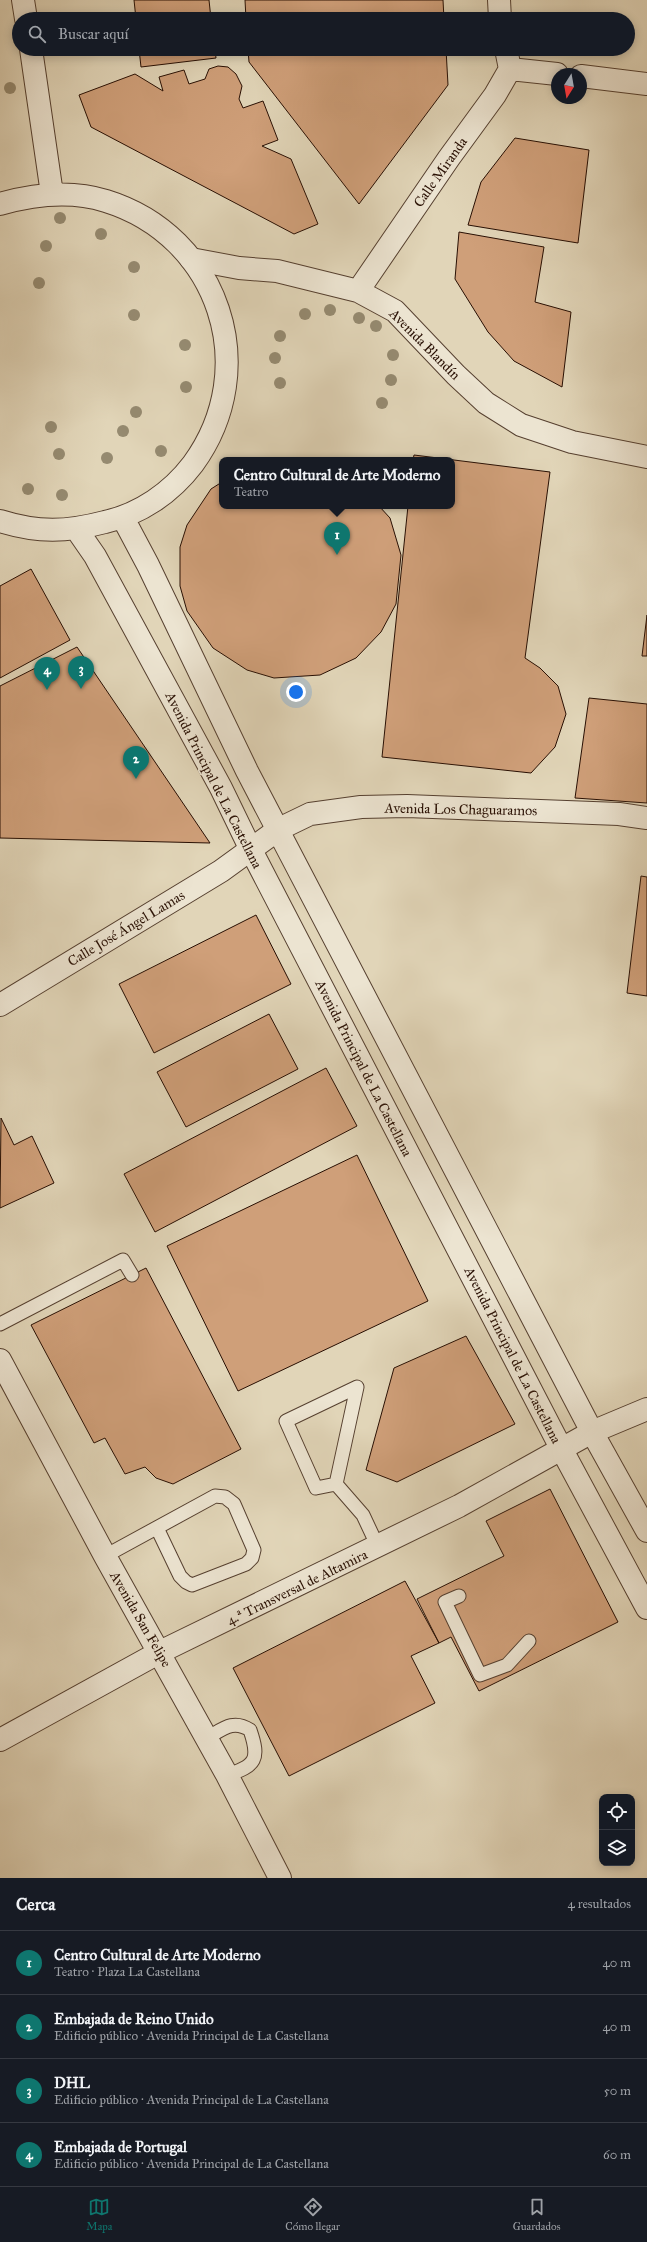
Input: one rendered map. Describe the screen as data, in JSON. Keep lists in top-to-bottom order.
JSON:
{
  "streets": {
    "street": [
      "Calle Miranda",
      "Avenida Blandín",
      "Avenida Principal de La Castellana",
      "Avenida Los Chaguaramos",
      "Calle José Ángel Lamas",
      "4.ª Transversal de Altamira",
      "Avenida San Felipe"
    ]
  },
  "crossings": [
    ["Calle Miranda", "Avenida Blandín"],
    ["Avenida Principal de La Castellana", "Avenida Los Chaguaramos"],
    ["Avenida Principal de La Castellana", "Calle José Ángel Lamas"],
    ["Avenida Principal de La Castellana", "4.ª Transversal de Altamira"],
    ["Avenida Los Chaguaramos", "Calle José Ángel Lamas"],
    ["4.ª Transversal de Altamira", "Avenida San Felipe"]
  ],
  "north": "bottom",
  "page": {
    "search": "Buscar aquí",
    "popup": ["Centro Cultural de Arte Moderno", "Teatro"],
    "pins": [
      "1",
      "3",
      "4",
      "2"
    ],
    "heading": ["Cerca", "4 resultados"],
    "list": [
      {
        "mark": "1",
        "name": "Centro Cultural de Arte Moderno",
        "note": "Teatro · Plaza La Castellana",
        "value": "40 m"
      },
      {
        "mark": "2",
        "name": "Embajada de Reino Unido",
        "note": "Edificio público · Avenida Principal de La Castellana",
        "value": "40 m"
      },
      {
        "mark": "3",
        "name": "DHL",
        "note": "Edificio público · Avenida Principal de La Castellana",
        "value": "50 m"
      },
      {
        "mark": "4",
        "name": "Embajada de Portugal",
        "note": "Edificio público · Avenida Principal de La Castellana",
        "value": "60 m"
      }
    ],
    "nav": ["Mapa", "Cómo llegar", "Guardados"]
  }
}
